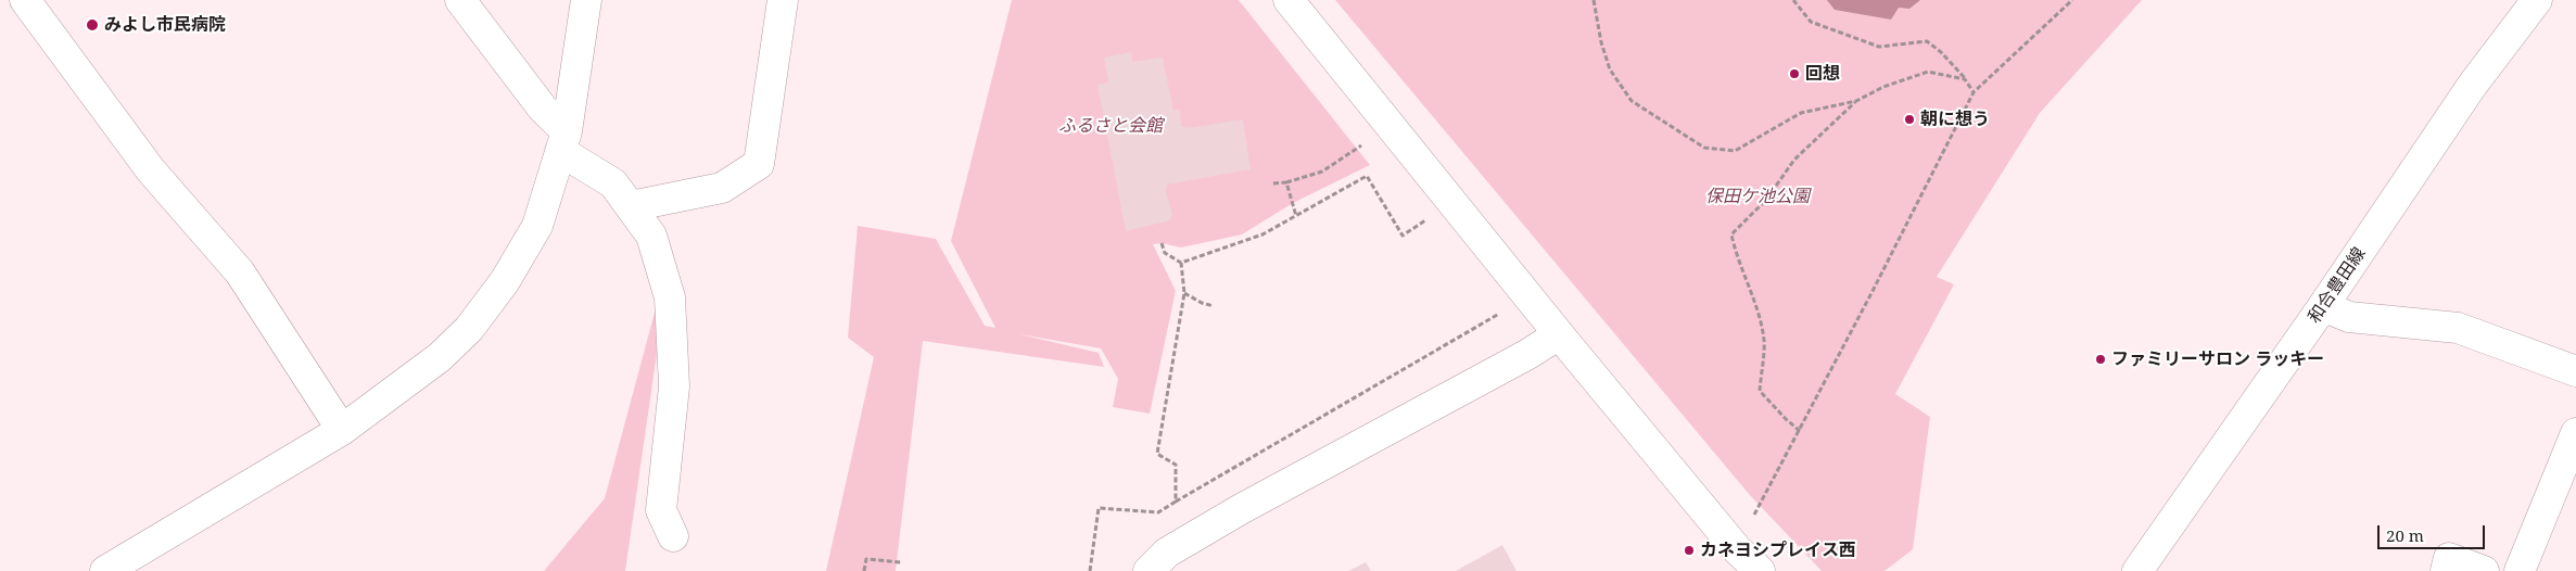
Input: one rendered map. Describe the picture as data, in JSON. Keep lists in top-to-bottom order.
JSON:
{
  "streets": {
    "street": ["和合豊田線"]
  },
  "parks": ["ふるさと会館", "保田ケ池公園"],
  "places": [
    "みよし市民病院",
    "回想",
    "朝に想う",
    "ファミリーサロン ラッキー",
    "カネヨシプレイス西"
  ],
  "scale_bar": "20 m"
}
